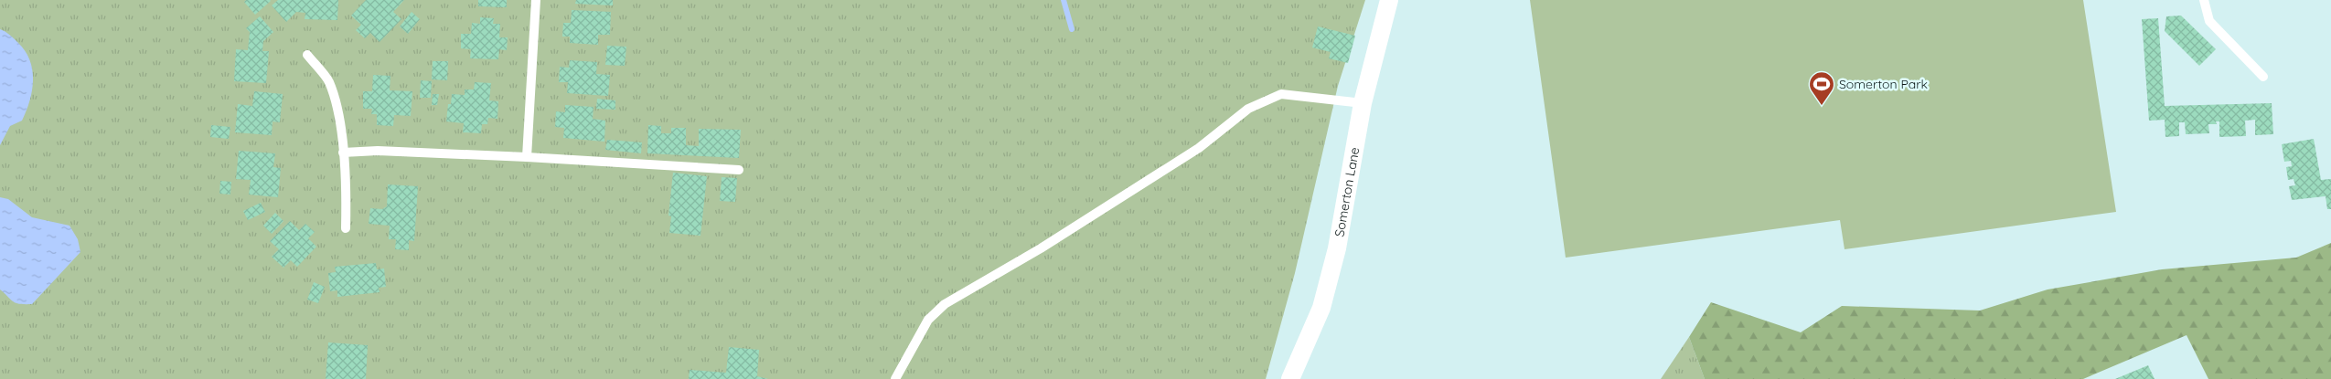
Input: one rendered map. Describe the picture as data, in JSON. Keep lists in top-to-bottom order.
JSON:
{
  "streets": {
    "street": ["Somerton Lane"]
  },
  "places": {
    "sports": ["Somerton Park"]
  }
}
